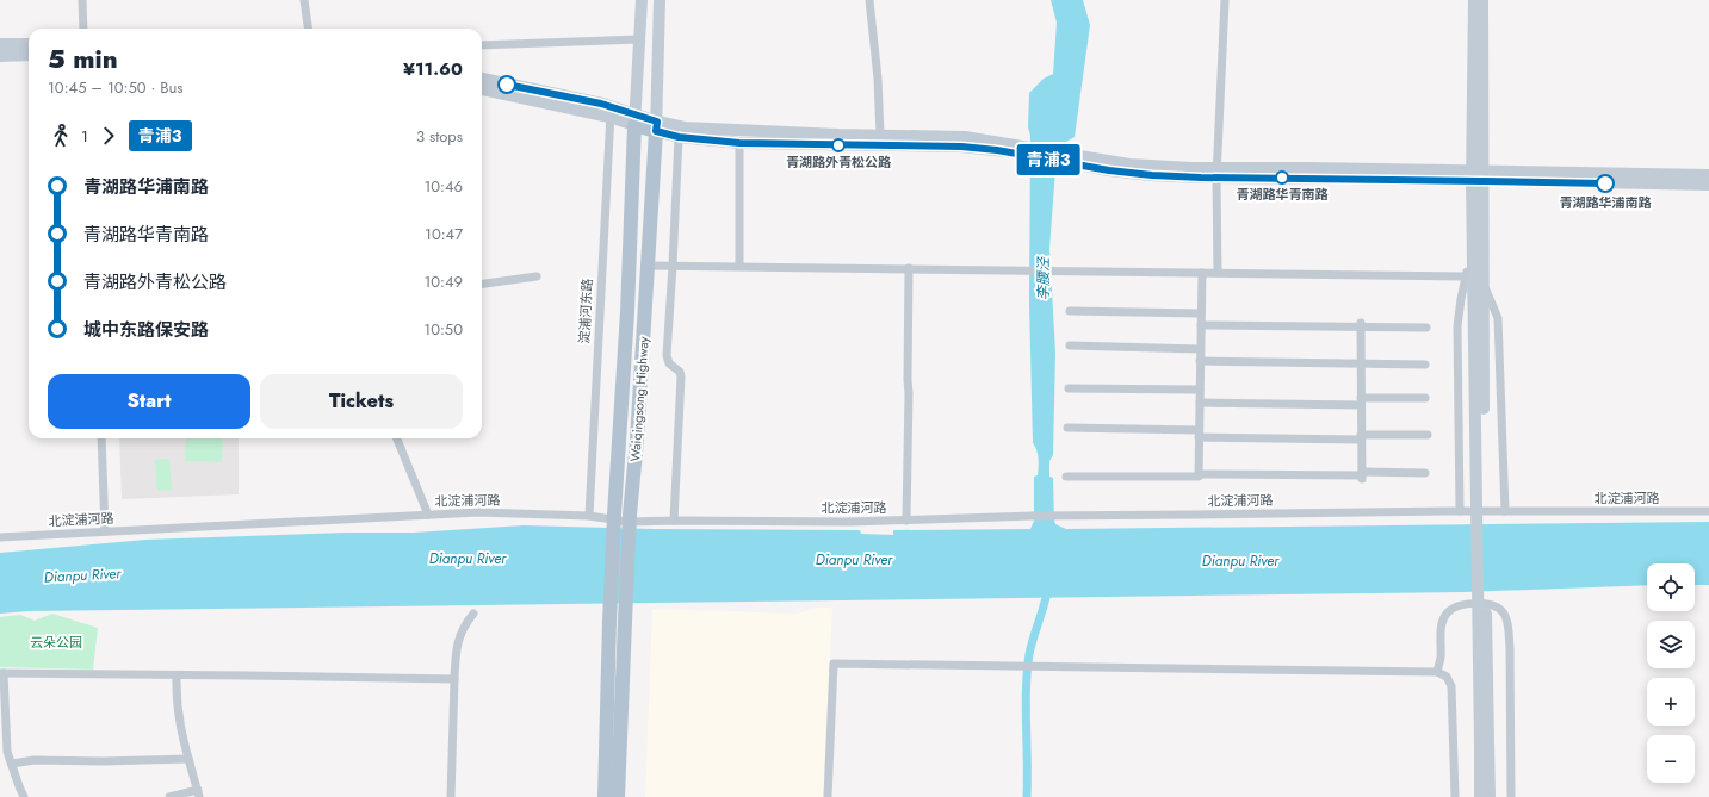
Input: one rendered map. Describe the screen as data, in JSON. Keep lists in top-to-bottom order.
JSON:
{
  "streets": {
    "main road": ["Waiqingsong Highway"],
    "street": ["淀浦河东路", "北淀浦河路"]
  },
  "crossings": [
    ["淀浦河东路", "北淀浦河路"]
  ],
  "water": ["李腰泾", "Dianpu River"],
  "parks": ["云朵公园"],
  "places": ["青湖路外青松公路", "青湖路华青南路", "青湖路华浦南路"],
  "lines": ["bus line 青浦3"],
  "page": {
    "on_map": "青浦3",
    "heading": ["5 min", "10:45 – 10:50 · Bus", "¥11.60"],
    "legs": ["1", "青浦3", "3 stops"],
    "list": [
      {
        "name": "青湖路华浦南路",
        "value": "10:46"
      },
      {
        "name": "青湖路华青南路",
        "value": "10:47"
      },
      {
        "name": "青湖路外青松公路",
        "value": "10:49"
      },
      {
        "name": "城中东路保安路",
        "value": "10:50"
      }
    ],
    "buttons": ["Start", "Tickets"],
    "map_buttons": ["+", "−"]
  }
}
